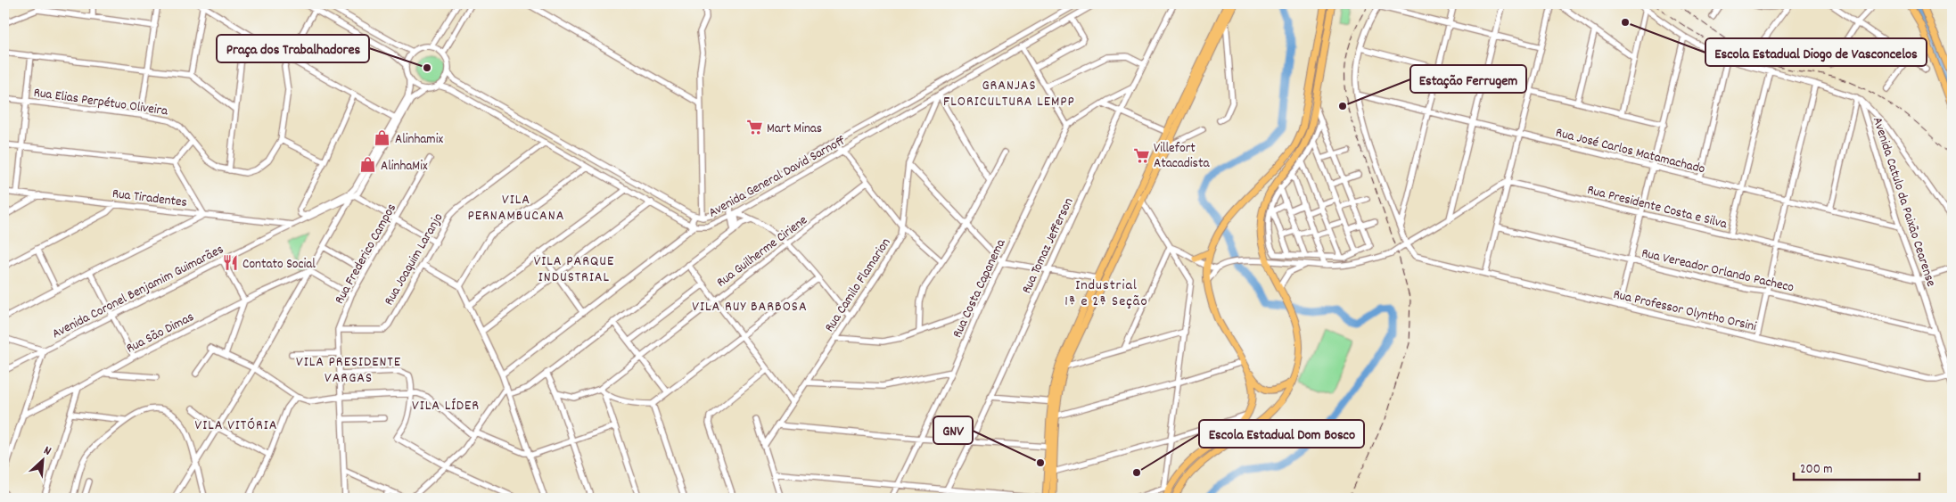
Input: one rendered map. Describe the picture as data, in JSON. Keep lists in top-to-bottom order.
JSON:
{
  "streets": {
    "street": [
      "Rua Elias Perpétuo Oliveira",
      "Rua José Carlos Matamachado",
      "Avenida General David Sarnoff",
      "Rua Tiradentes",
      "Avenida Catulo da Paixão Cearense",
      "Rua Presidente Costa e Silva",
      "Rua Tomaz Jefferson",
      "Rua Guilherme Ciriene",
      "Rua Frederico Campos",
      "Rua Joaquim Laranjo",
      "Rua Vereador Orlando Pacheco",
      "Rua Camilo Flamarion",
      "Rua Costa Capanema",
      "Avenida Coronel Benjamim Guimarães",
      "Rua Professor Olyntho Orsini",
      "Rua São Dimas"
    ]
  },
  "crossings": [
    ["Rua José Carlos Matamachado", "Avenida Catulo da Paixão Cearense"],
    ["Avenida General David Sarnoff", "Rua Joaquim Laranjo"],
    ["Avenida General David Sarnoff", "Rua Camilo Flamarion"],
    ["Rua Tiradentes", "Avenida Coronel Benjamim Guimarães"],
    ["Avenida Catulo da Paixão Cearense", "Rua Presidente Costa e Silva"],
    ["Avenida Catulo da Paixão Cearense", "Rua Vereador Orlando Pacheco"],
    ["Avenida Catulo da Paixão Cearense", "Rua Professor Olyntho Orsini"],
    ["Rua Frederico Campos", "Rua Joaquim Laranjo"]
  ],
  "districts": [
    "GRANJAS FLORICULTURA LEMPP",
    "VILA PERNAMBUCANA",
    "VILA PARQUE INDUSTRIAL",
    "Industrial 1ª e 2ª Seção",
    "VILA RUY BARBOSA",
    "VILA PRESIDENTE VARGAS",
    "VILA LÍDER",
    "VILA VITÓRIA"
  ],
  "places": {
    "other": [
      "Escola Estadual Diogo de Vasconcelos",
      "Praça dos Trabalhadores",
      "Estação Ferrugem",
      "GNV",
      "Escola Estadual Dom Bosco"
    ],
    "supermarket": ["Mart Minas", "Villefort Atacadista"],
    "shop": ["Alinhamix", "AlinhaMix"],
    "restaurant": ["Contato Social"]
  },
  "scale_bar": "200 m",
  "north": "top right"
}
